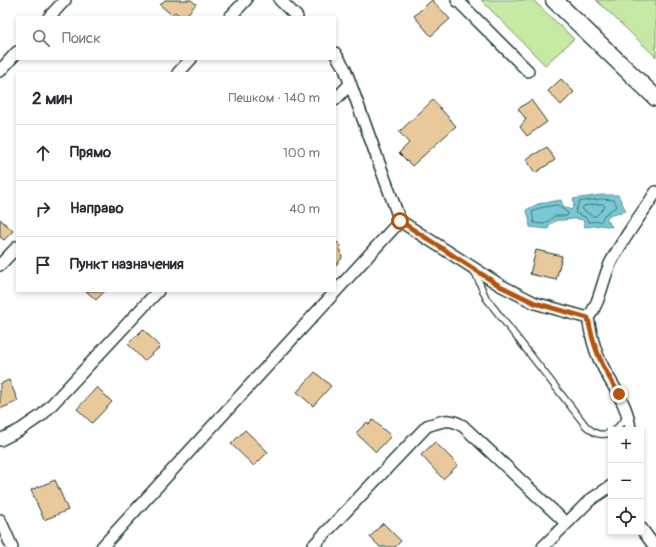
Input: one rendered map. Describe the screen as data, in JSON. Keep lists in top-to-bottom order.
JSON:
{
  "page": {
    "search": "Поиск",
    "heading": ["2 мин", "Пешком · 140 m"],
    "list": [
      ["Прямо", "100 m"],
      ["Направо", "40 m"],
      "Пункт назначения"
    ],
    "map_buttons": ["+", "−"]
  }
}
